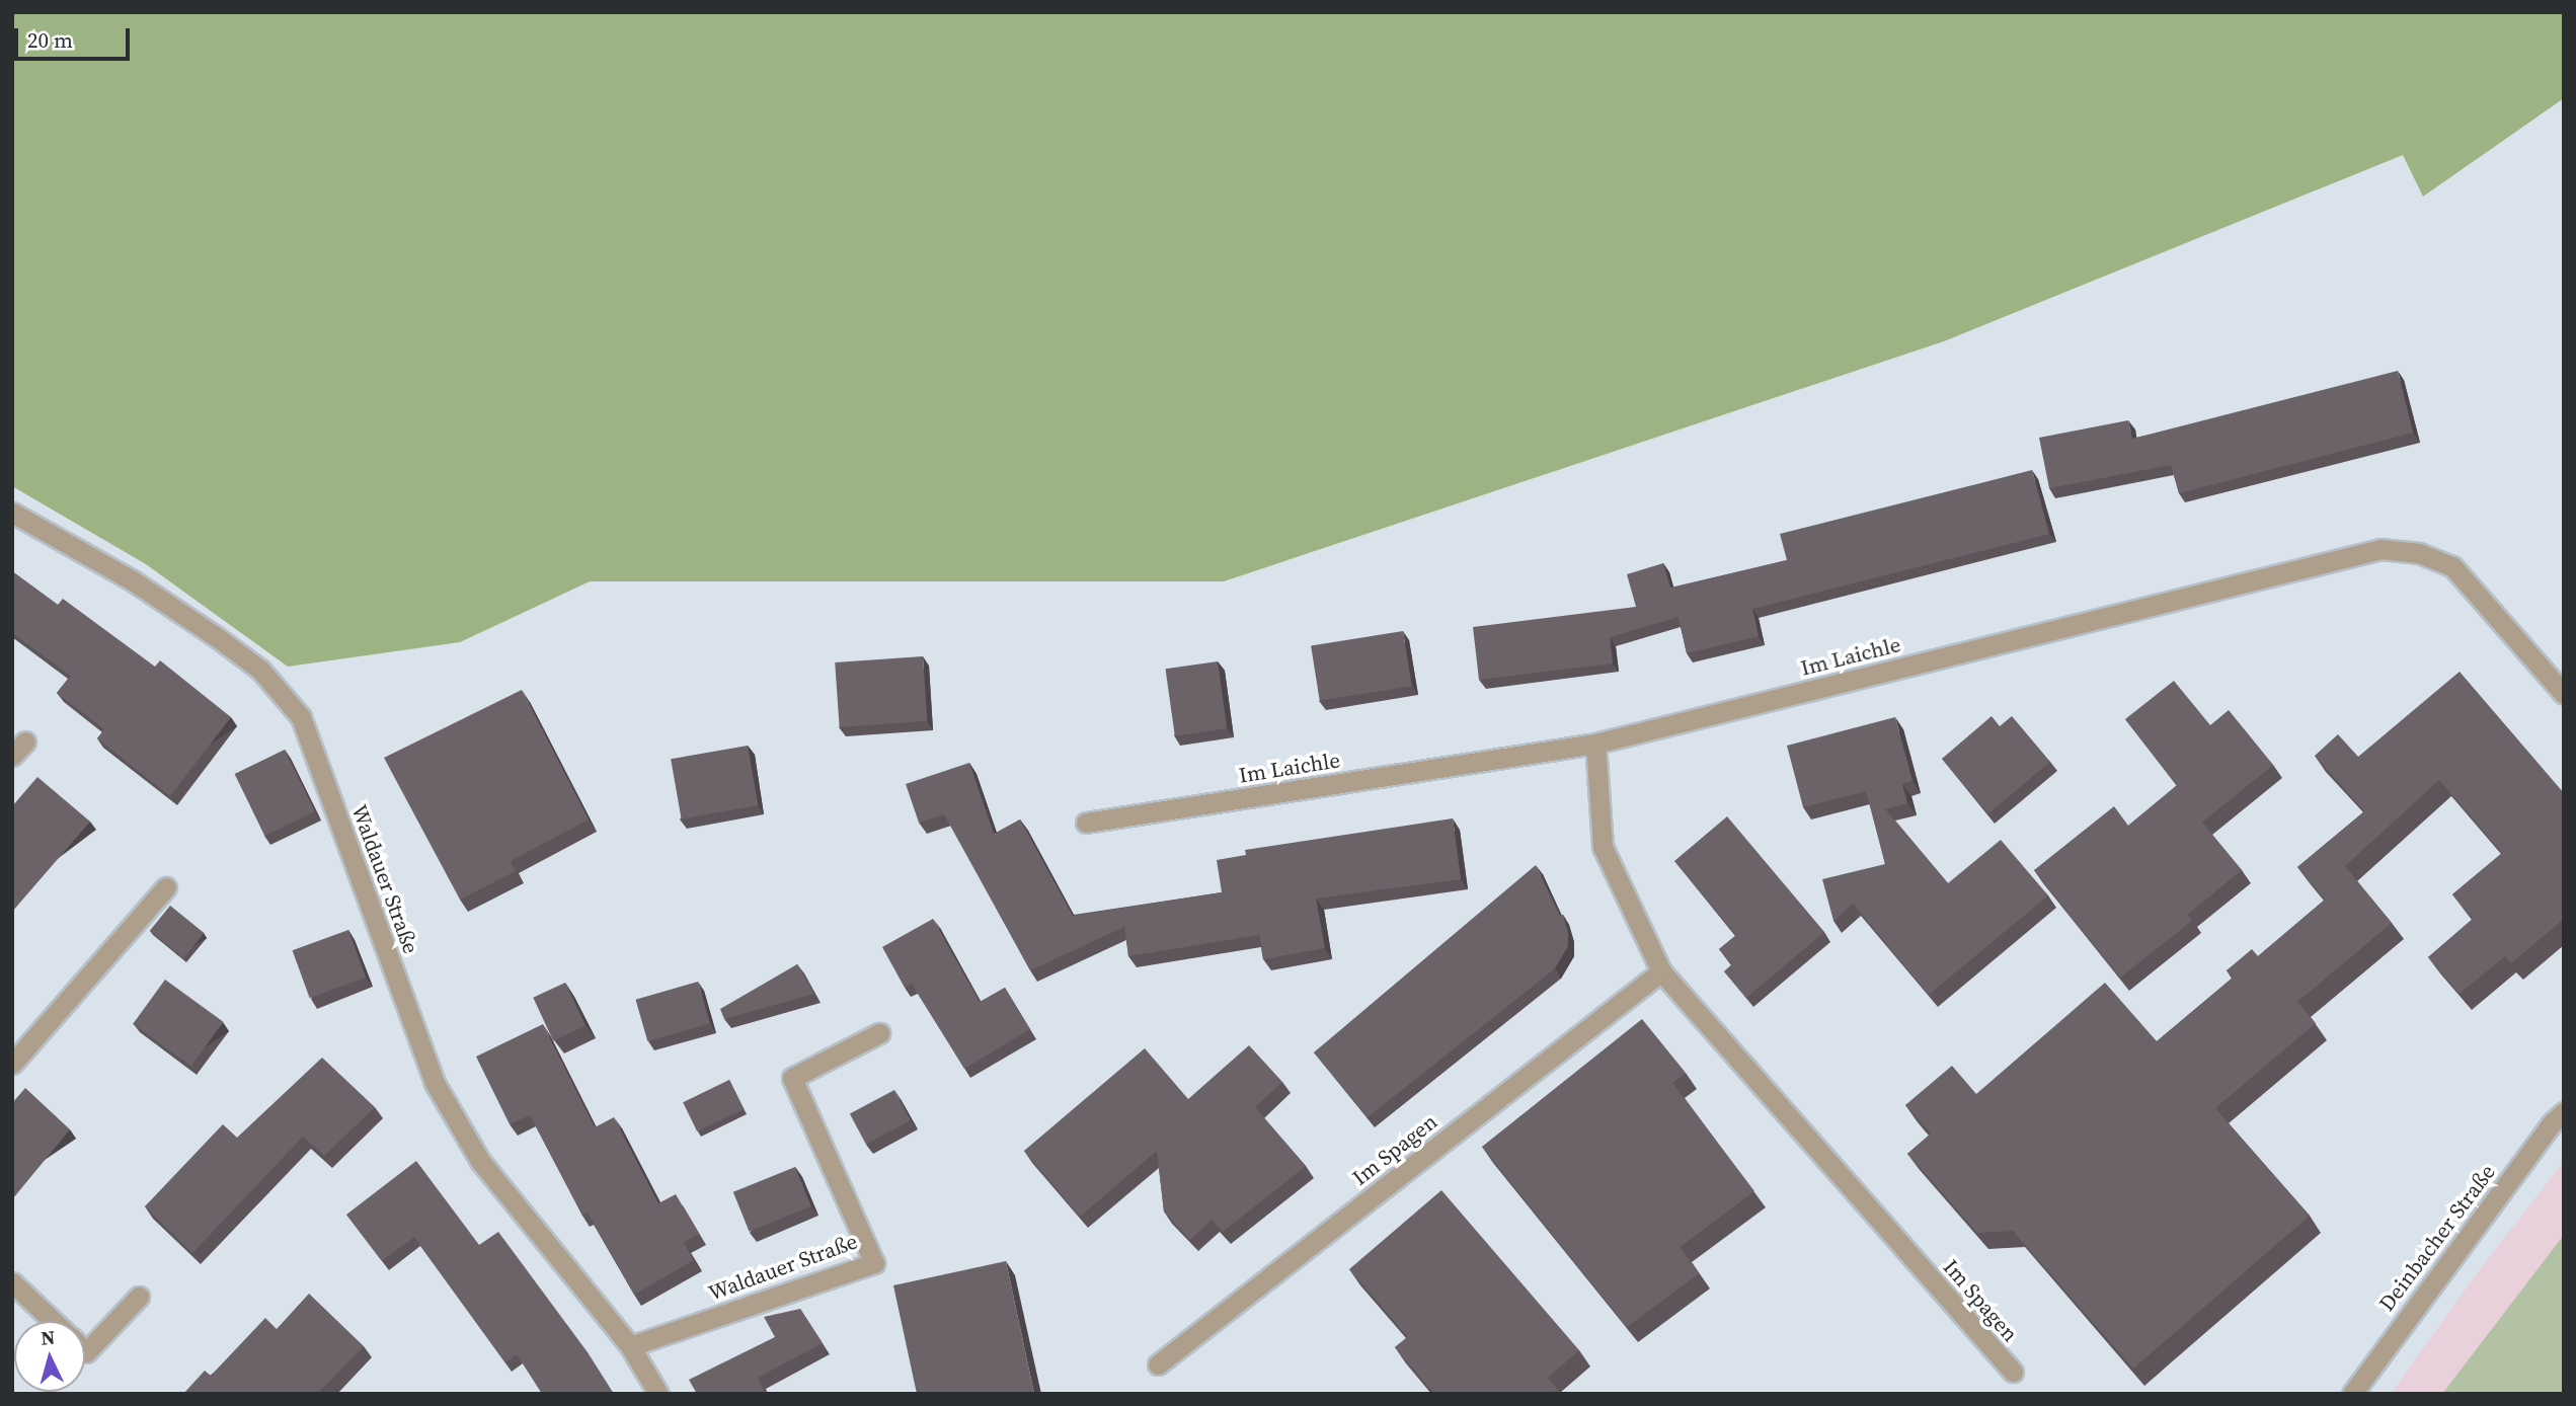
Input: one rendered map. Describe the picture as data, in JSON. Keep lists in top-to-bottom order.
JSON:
{
  "streets": {
    "street": [
      "Im Laichle",
      "Waldauer Straße",
      "Im Spagen",
      "Deinbacher Straße"
    ]
  },
  "crossings": [
    ["Im Laichle", "Im Spagen"]
  ],
  "scale_bar": "20 m",
  "north": "top"
}
